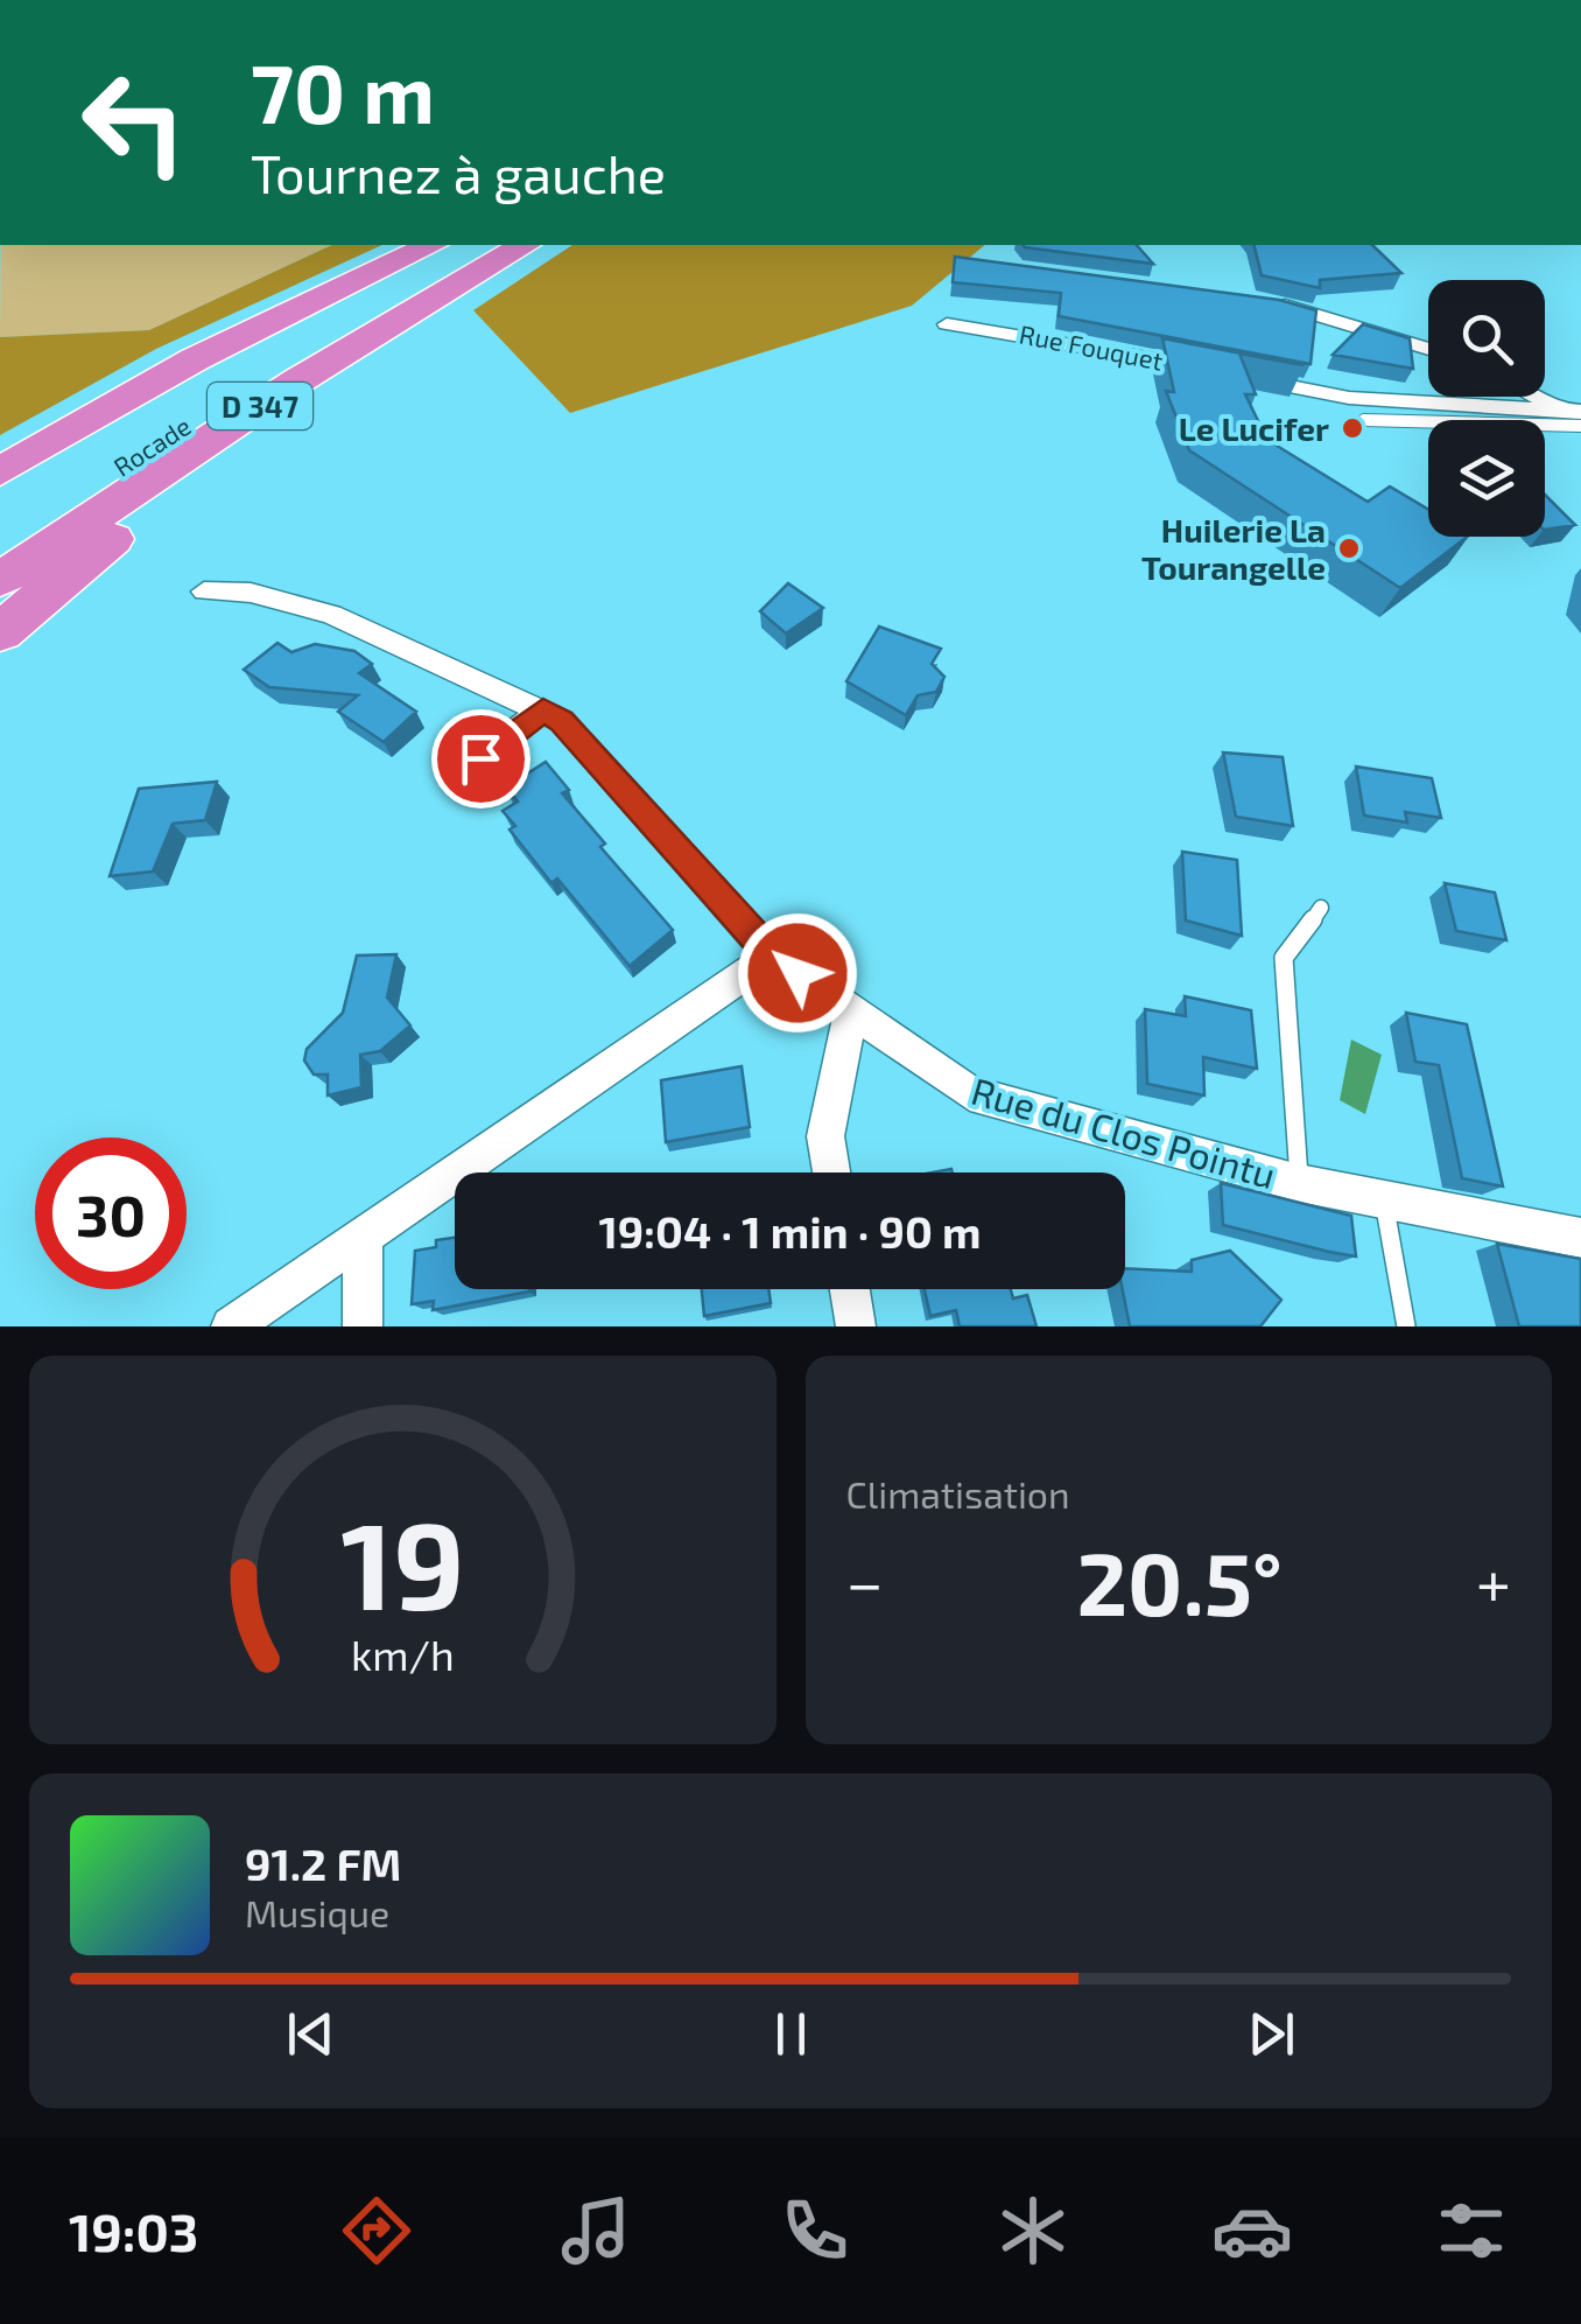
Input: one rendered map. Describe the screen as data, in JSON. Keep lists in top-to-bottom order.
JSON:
{
  "streets": {
    "highway": ["D 347", "Rocade"],
    "street": ["Rue Fouquet", "Rue du Clos Pointu"]
  },
  "places": ["Le Lucifer", "Huilerie La Tourangelle"],
  "page": {
    "turn": ["70 m", "Tournez à gauche"],
    "limit": "30",
    "trip": "19:04 · 1 min · 90 m",
    "tile": "Climatisation",
    "heat": ["−", "20.5°", "+"],
    "song": ["91.2 FM", "Musique"],
    "tabs": "19:03",
    "gauge": ["19", "km/h"]
  }
}
